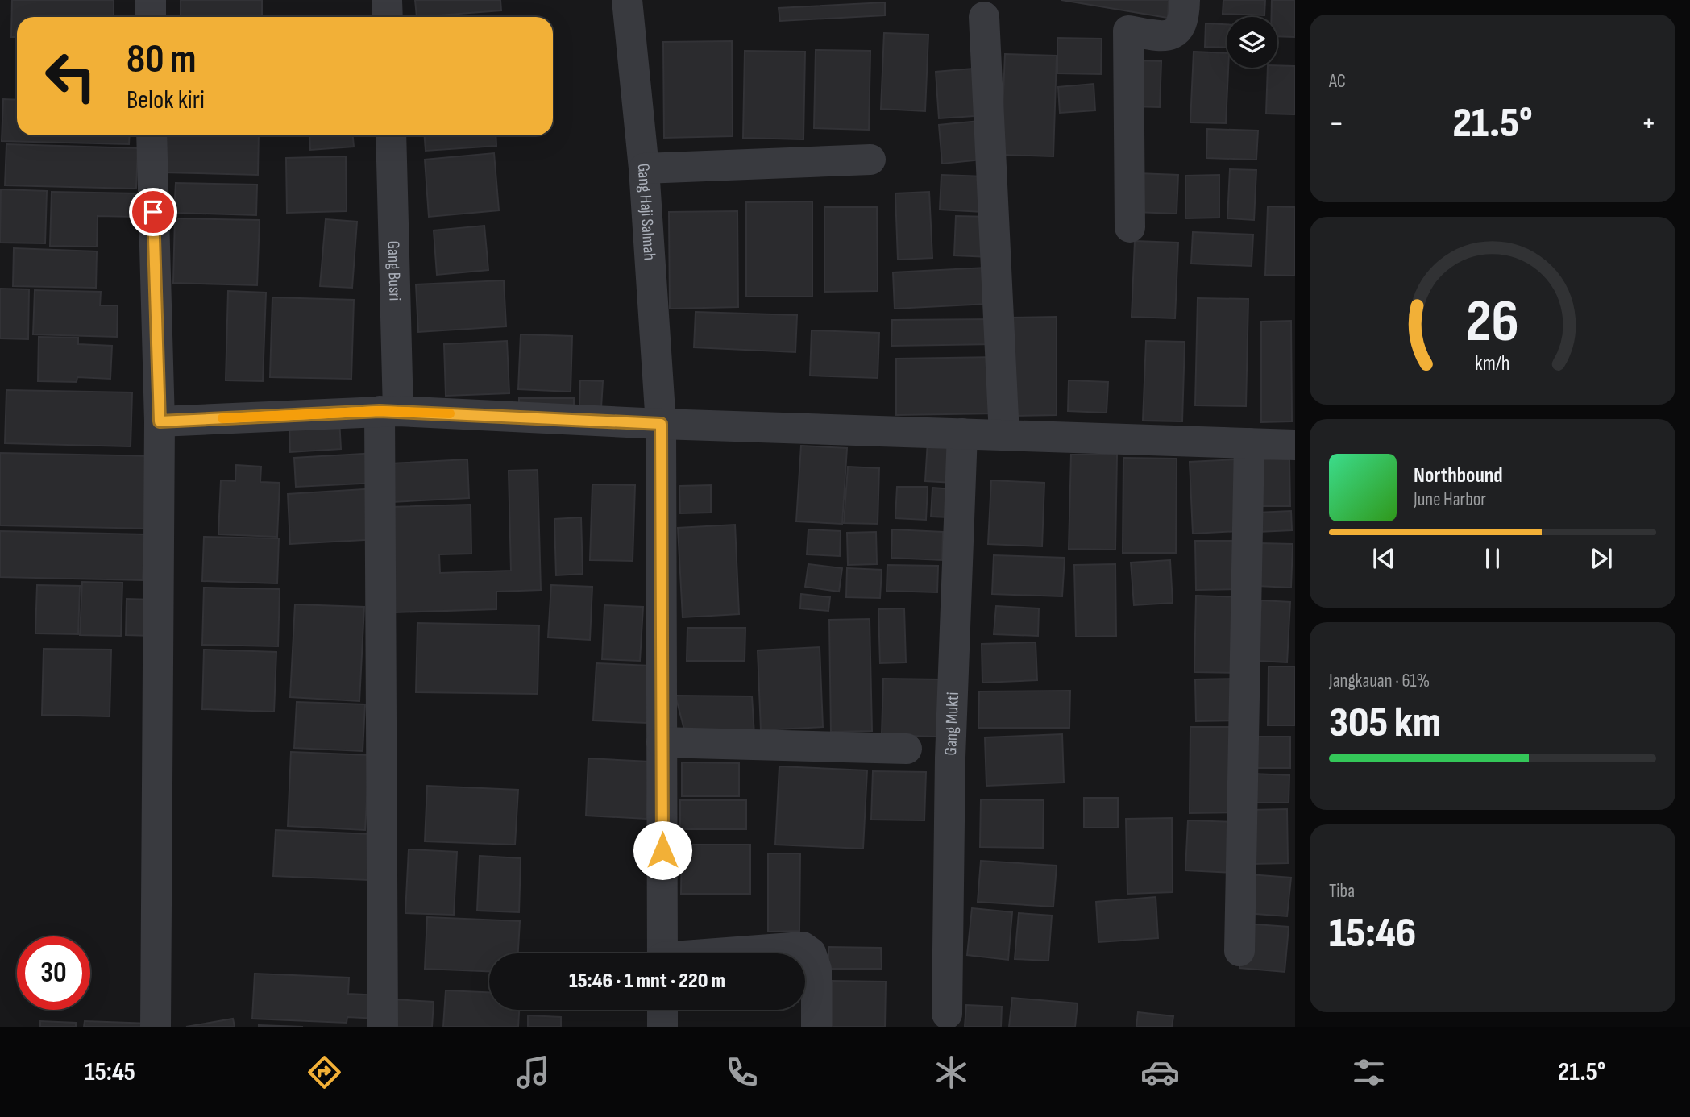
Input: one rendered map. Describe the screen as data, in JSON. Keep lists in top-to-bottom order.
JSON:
{
  "streets": {
    "street": ["Gang Haji Salmah", "Gang Busri", "Gang Mukti"]
  },
  "page": {
    "tile": [
      "AC",
      ["Jangkauan · 61%", "305 km"],
      ["Tiba", "15:46"]
    ],
    "turn": ["80 m", "Belok kiri"],
    "heat": ["−", "21.5°", "+"],
    "song": ["Northbound", "June Harbor"],
    "limit": "30",
    "trip": "15:46 · 1 mnt · 220 m",
    "tabs": ["15:45", "21.5°"],
    "gauge": ["26", "km/h"]
  }
}
